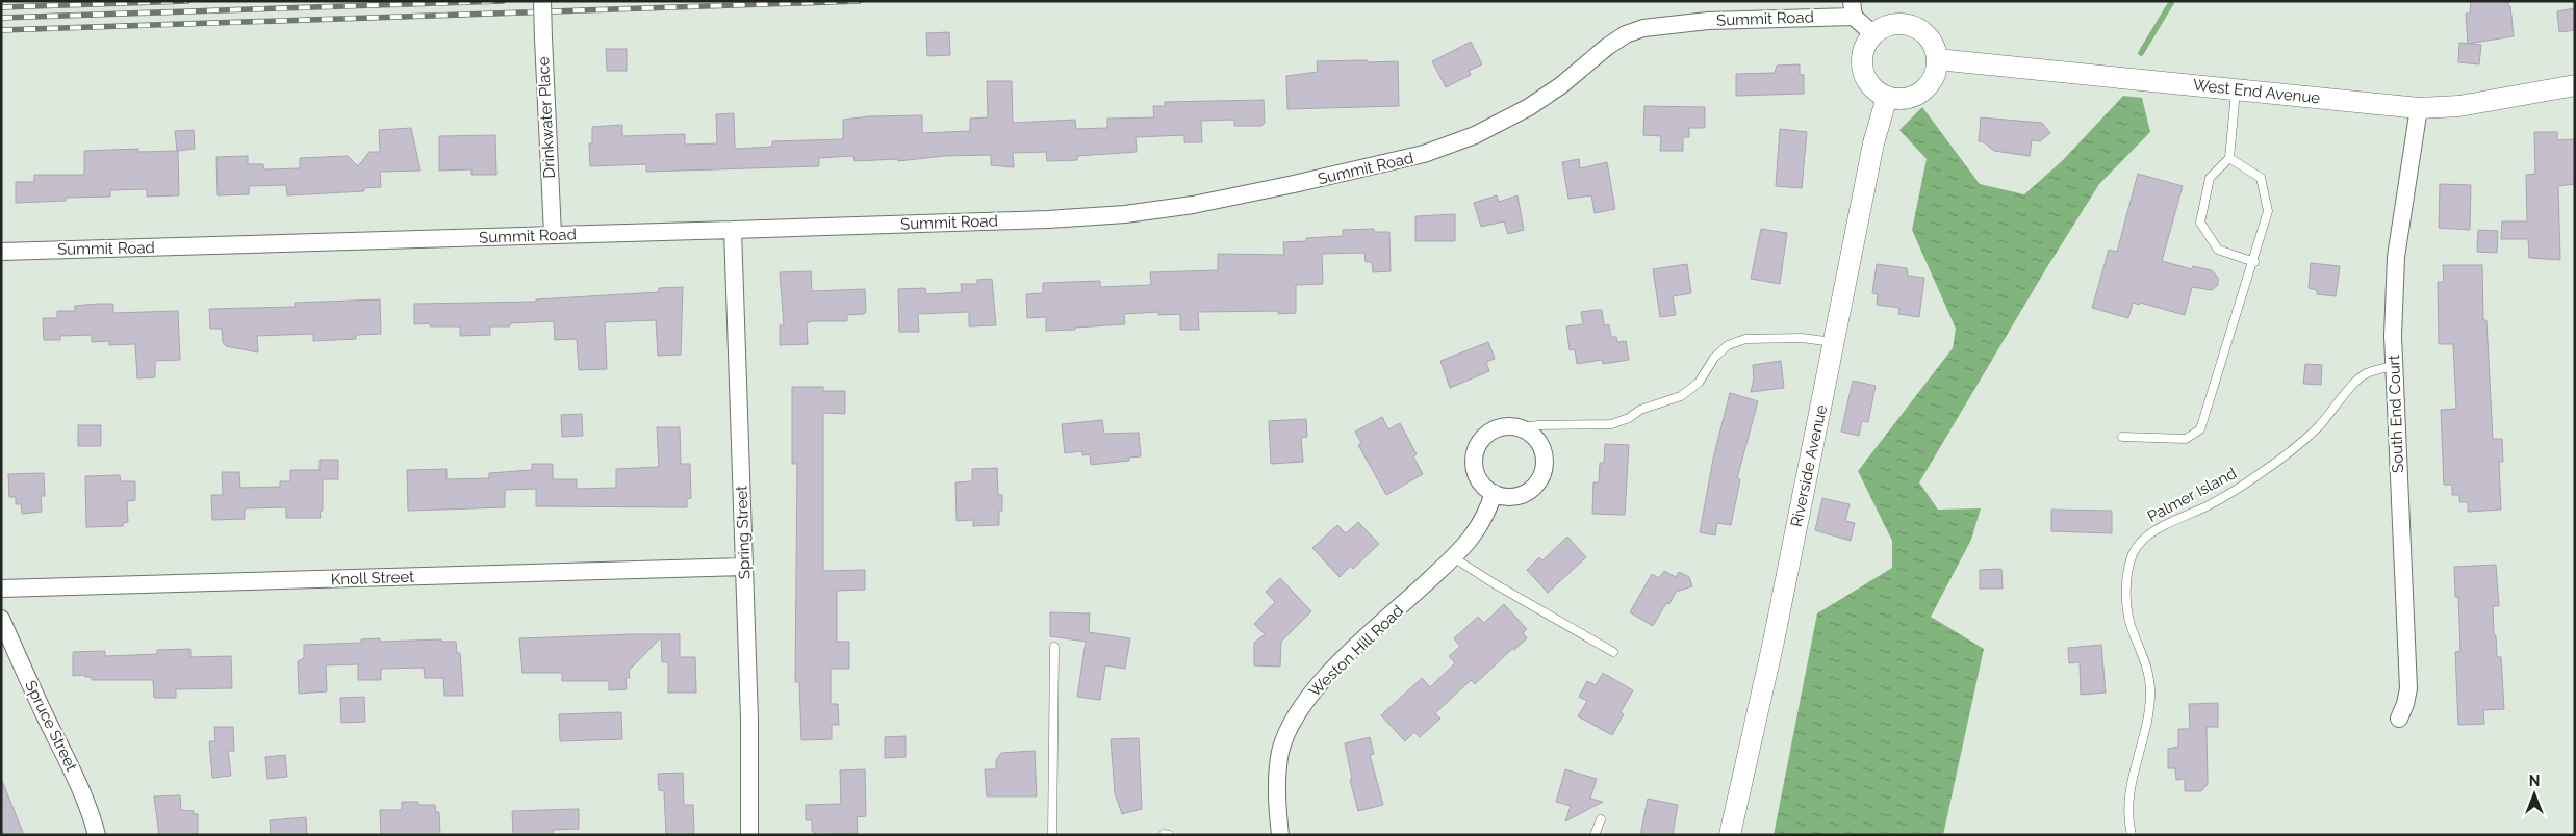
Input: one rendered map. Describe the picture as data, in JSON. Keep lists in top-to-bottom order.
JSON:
{
  "streets": {
    "street": [
      "Summit Road",
      "West End Avenue",
      "Drinkwater Place",
      "South End Court",
      "Riverside Avenue",
      "Spring Street",
      "Knoll Street",
      "Weston Hill Road",
      "Spruce Street"
    ],
    "lane": ["Palmer Island"]
  },
  "crossings": [
    ["Summit Road", "Drinkwater Place"],
    ["Summit Road", "Spring Street"],
    ["West End Avenue", "South End Court"],
    ["West End Avenue", "Riverside Avenue"],
    ["South End Court", "Palmer Island"],
    ["Spring Street", "Knoll Street"]
  ],
  "north": "top"
}
